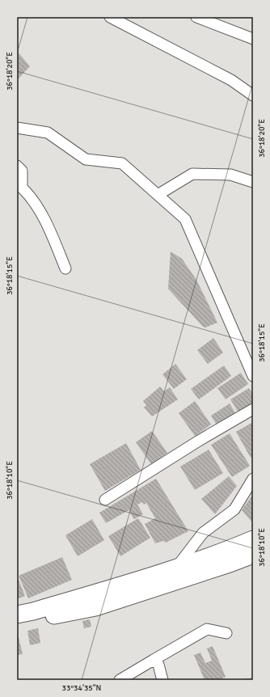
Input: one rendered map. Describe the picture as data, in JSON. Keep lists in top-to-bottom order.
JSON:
{
  "coordinates": [
    "36°18'20\"E",
    "36°18'15\"E",
    "36°18'10\"E",
    "33°34'35\"N"
  ]
}
